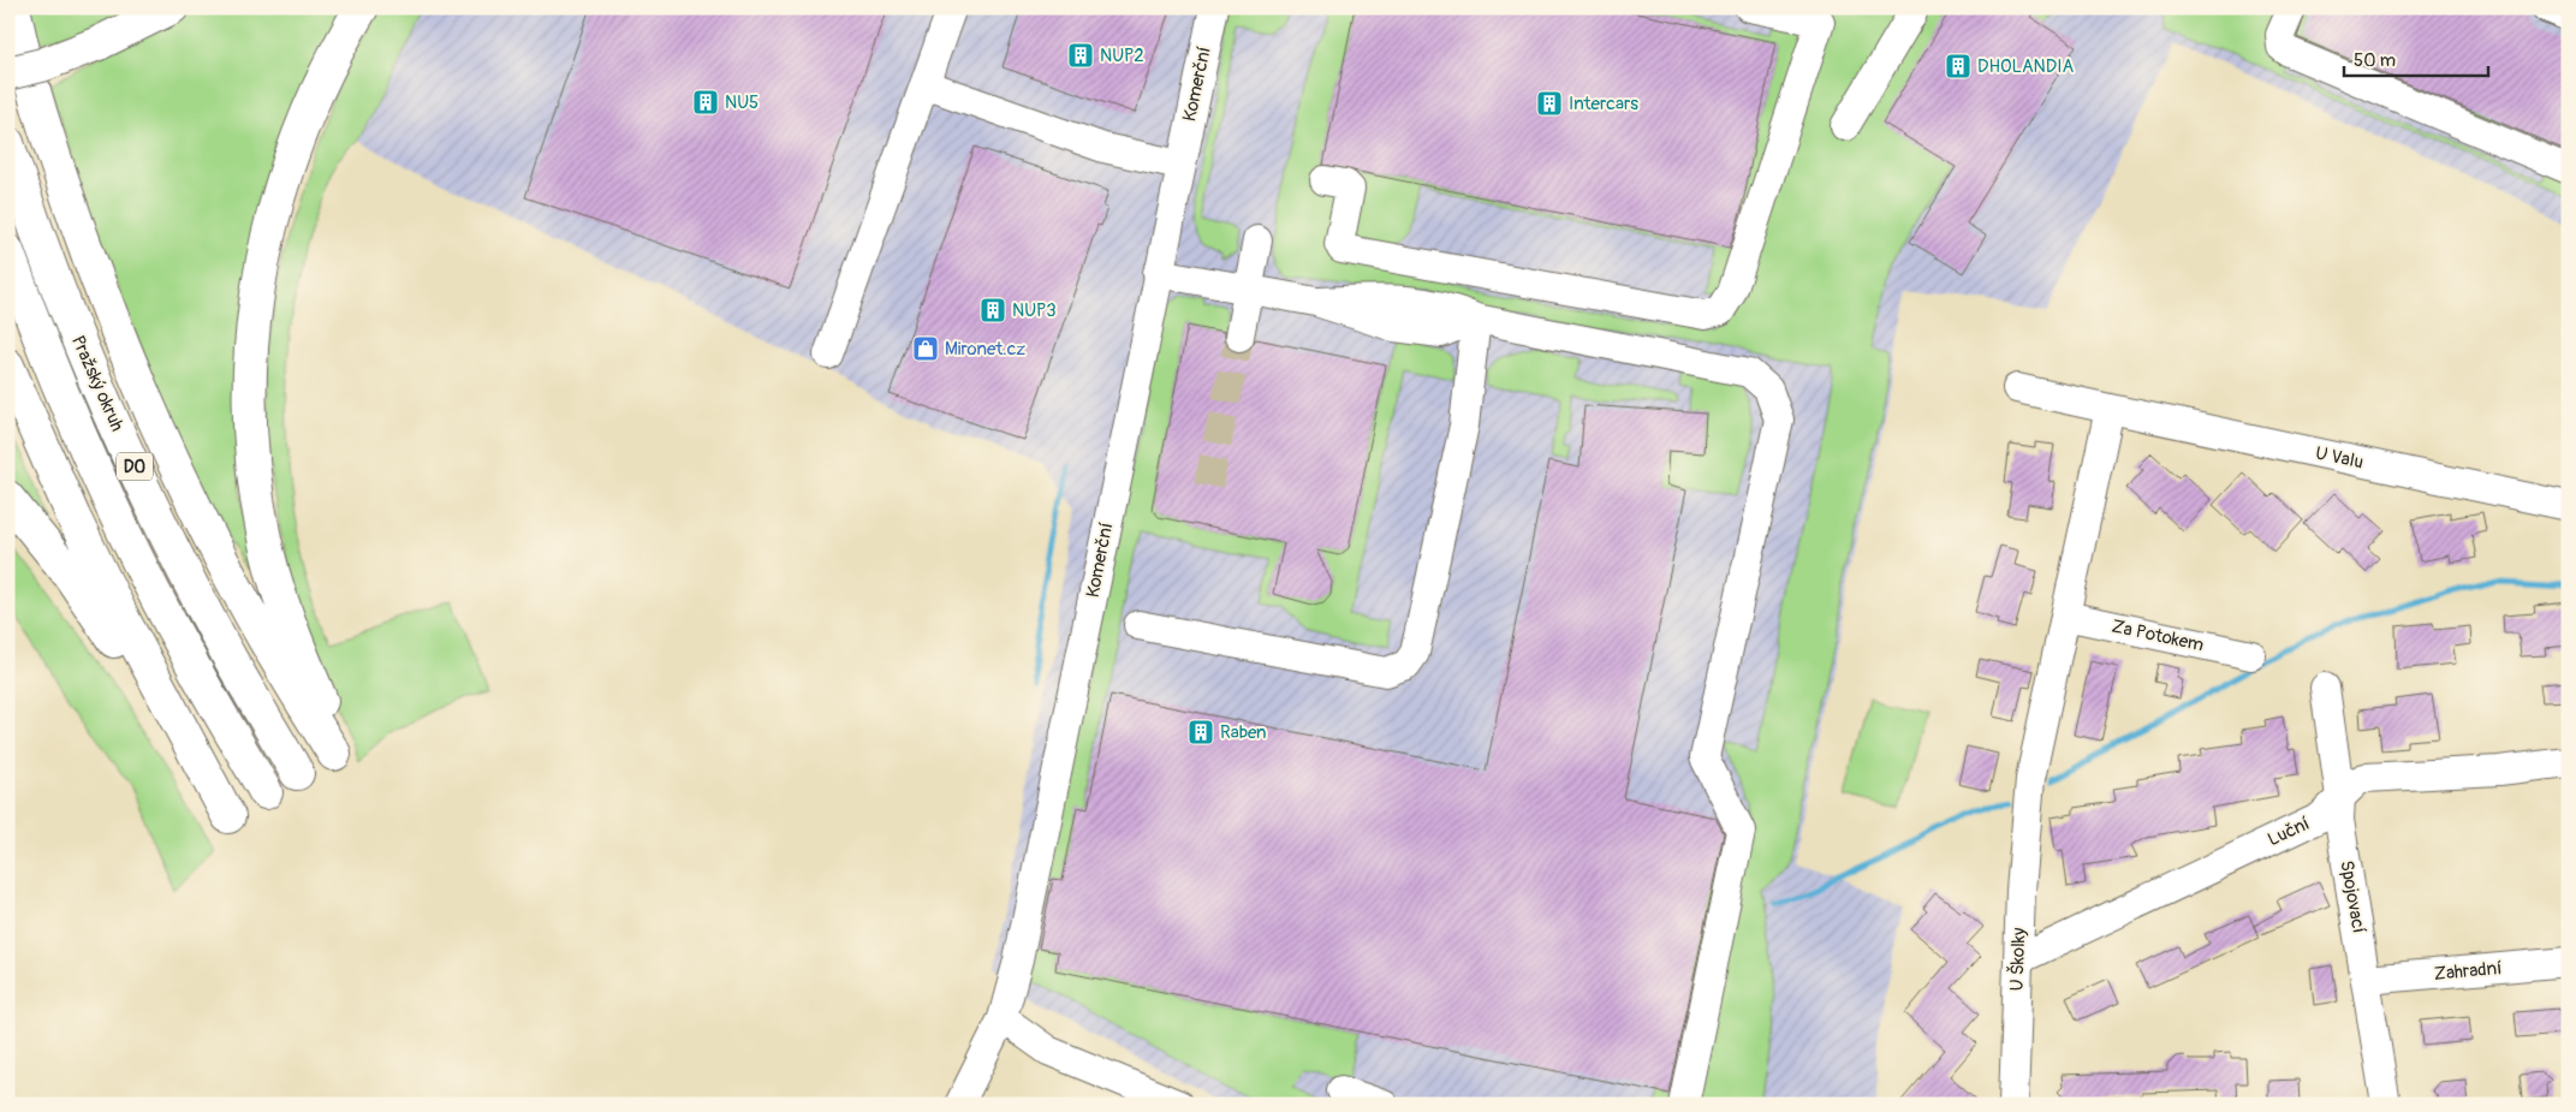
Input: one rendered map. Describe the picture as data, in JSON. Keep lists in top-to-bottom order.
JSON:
{
  "streets": {
    "highway": ["Pražský okruh", "D0"],
    "street": [
      "Komerční",
      "U Valu",
      "Za Potokem",
      "Luční",
      "Spojovací",
      "U Školky",
      "Zahradní"
    ]
  },
  "crossings": [
    ["Za Potokem", "U Školky"],
    ["Luční", "Spojovací"],
    ["Luční", "U Školky"],
    ["Spojovací", "Zahradní"]
  ],
  "places": {
    "building": [
      "NUP2",
      "DHOLANDIA",
      "NU5",
      "Intercars",
      "NUP3",
      "Raben"
    ],
    "shop": ["Mironet.cz"]
  },
  "scale_bar": "50 m"
}
